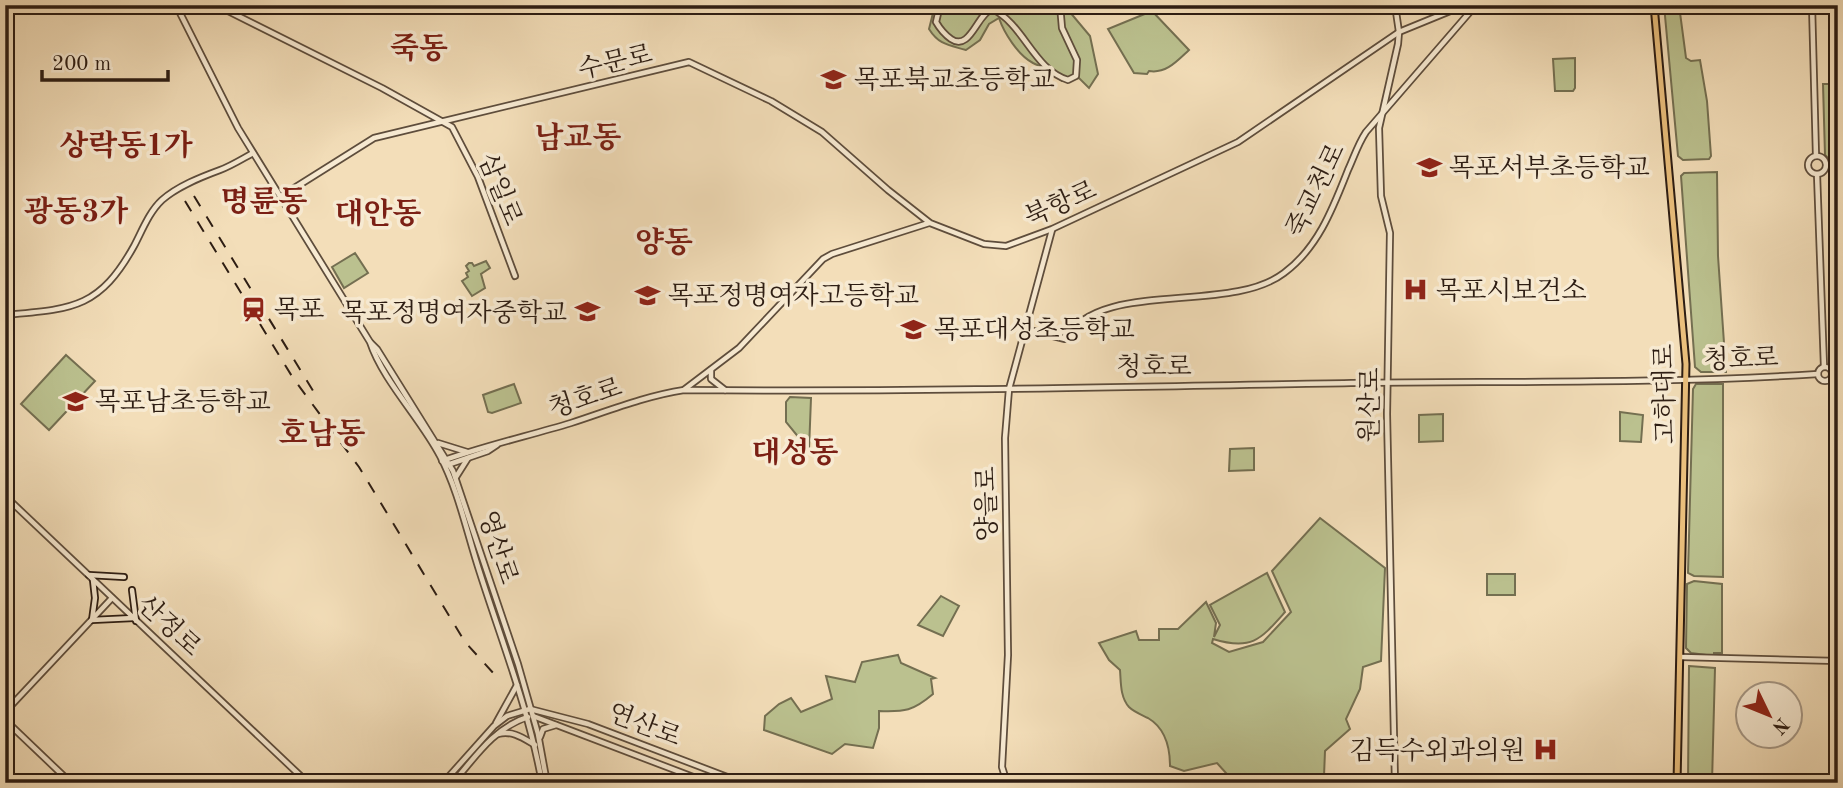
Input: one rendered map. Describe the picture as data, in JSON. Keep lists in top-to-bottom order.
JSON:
{
  "streets": {
    "main road": ["고하대로"],
    "street": [
      "수문로",
      "삼일로",
      "죽교천로",
      "북항로",
      "청호로",
      "원산로",
      "양을로",
      "영산로",
      "산정로",
      "연산로"
    ]
  },
  "crossings": [
    ["수문로", "삼일로"],
    ["수문로", "북항로"],
    ["수문로", "영산로"],
    ["죽교천로", "원산로"],
    ["죽교천로", "양을로"],
    ["북항로", "원산로"],
    ["북항로", "양을로"],
    ["청호로", "고하대로"],
    ["청호로", "원산로"],
    ["청호로", "양을로"],
    ["청호로", "영산로"],
    ["영산로", "연산로"]
  ],
  "districts": [
    "죽동",
    "남교동",
    "상락동1가",
    "명륜동",
    "광동3가",
    "대안동",
    "양동",
    "호남동",
    "대성동"
  ],
  "places": {
    "school or university": [
      "목포북교초등학교",
      "목포서부초등학교",
      "목포정명여자고등학교",
      "목포정명여자중학교",
      "목포대성초등학교",
      "목포남초등학교"
    ],
    "hospital": ["목포시보건소", "김득수외과의원"],
    "station": ["목포"]
  },
  "scale_bar": "200 m",
  "north": "bottom right"
}
